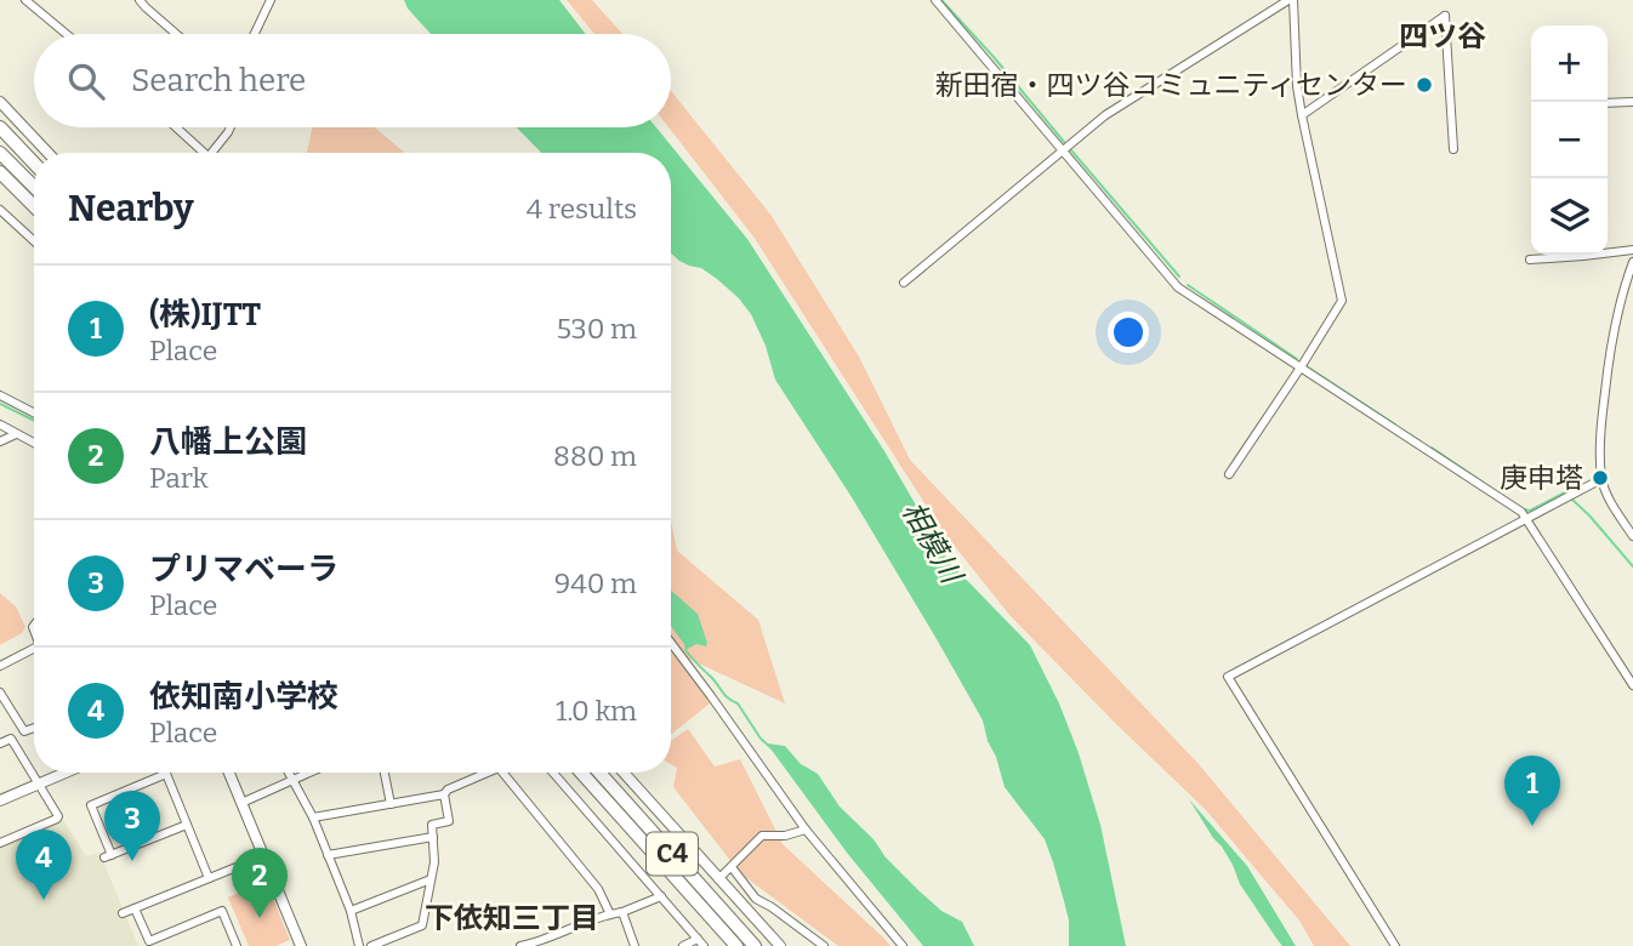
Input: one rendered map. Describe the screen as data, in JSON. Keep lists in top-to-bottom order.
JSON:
{
  "streets": {
    "highway": ["C4"]
  },
  "districts": ["四ツ谷", "下依知三丁目"],
  "water": ["相模川"],
  "places": ["新田宿・四ツ谷コミュニティセンター", "庚申塔"],
  "page": {
    "map_buttons": ["+", "−"],
    "search": "Search here",
    "heading": ["Nearby", "4 results"],
    "list": [
      {
        "mark": "1",
        "name": "(株)IJTT",
        "note": "Place",
        "value": "530 m"
      },
      {
        "mark": "2",
        "name": "八幡上公園",
        "note": "Park",
        "value": "880 m"
      },
      {
        "mark": "3",
        "name": "プリマベーラ",
        "note": "Place",
        "value": "940 m"
      },
      {
        "mark": "4",
        "name": "依知南小学校",
        "note": "Place",
        "value": "1.0 km"
      }
    ],
    "pins": [
      "1",
      "3",
      "4",
      "2"
    ]
  }
}
